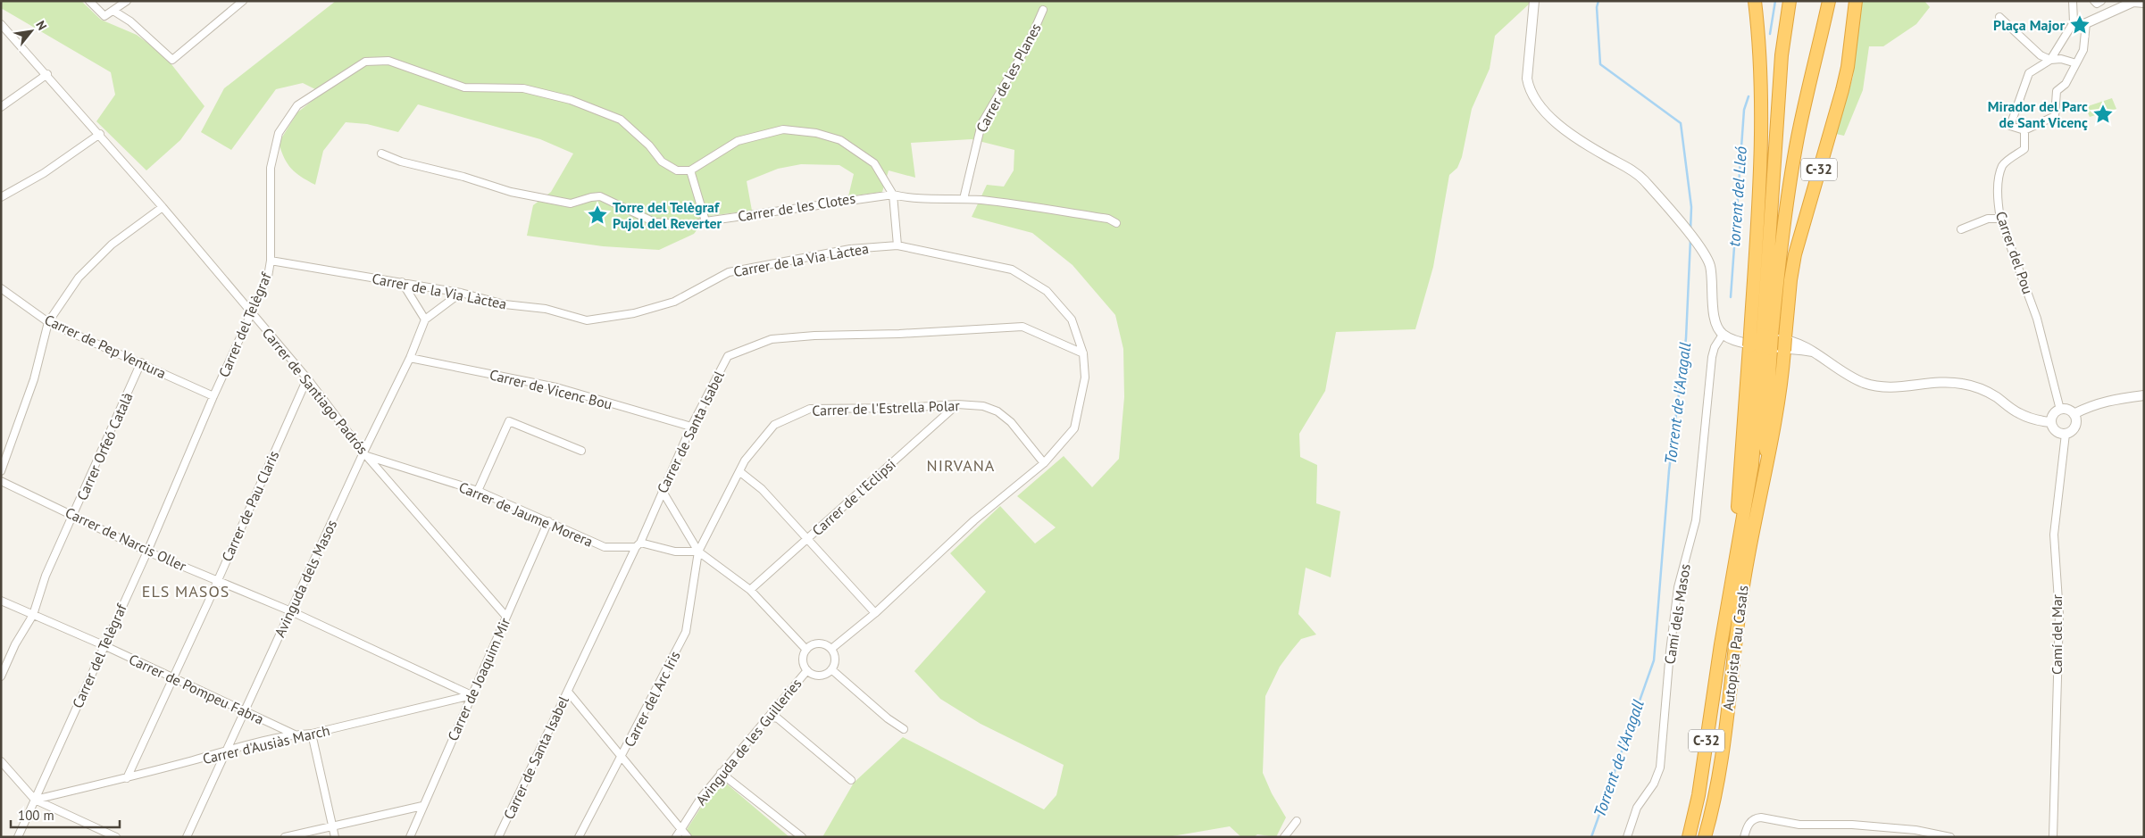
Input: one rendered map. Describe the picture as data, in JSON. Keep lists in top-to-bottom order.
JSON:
{
  "streets": {
    "highway": ["C-32", "Autopista Pau Casals"],
    "street": [
      "Carrer de les Planes",
      "Carrer de les Clotes",
      "Carrer del Pou",
      "Carrer de la Via Làctea",
      "Carrer del Telègraf",
      "Carrer de Pep Ventura",
      "Carrer de Vicenc Bou",
      "Carrer de Santiago Padrós",
      "Carrer de l'Estrella Polar",
      "Carrer de Santa Isabel",
      "Carrer Orfeó Català",
      "Carrer de l'Eclipsi",
      "Carrer de Pau Claris",
      "Carrer de Jaume Morera",
      "Carrer de Narcis Oller",
      "Avinguda dels Masos",
      "Camí dels Masos",
      "Camí del Mar",
      "Carrer de Joaquim Mir",
      "Carrer de Pompeu Fabra",
      "Carrer del Arc Iris",
      "Avinguda de les Guilleries",
      "Carrer d'Ausiàs March"
    ]
  },
  "crossings": [
    ["Carrer de les Planes", "Carrer de les Clotes"],
    ["C-32", "Autopista Pau Casals"],
    ["Carrer del Pou", "Camí del Mar"],
    ["Carrer de la Via Làctea", "Carrer del Telègraf"],
    ["Carrer de la Via Làctea", "Carrer de l'Estrella Polar"],
    ["Carrer de la Via Làctea", "Carrer de Santa Isabel"],
    ["Carrer de la Via Làctea", "Avinguda de les Guilleries"],
    ["Carrer del Telègraf", "Carrer de Pep Ventura"],
    ["Carrer del Telègraf", "Carrer de Santiago Padrós"],
    ["Carrer del Telègraf", "Carrer de Narcis Oller"],
    ["Carrer del Telègraf", "Carrer de Pompeu Fabra"],
    ["Carrer del Telègraf", "Carrer d'Ausiàs March"],
    ["Carrer de Pep Ventura", "Carrer Orfeó Català"],
    ["Carrer de Vicenc Bou", "Carrer de Santa Isabel"],
    ["Carrer de Vicenc Bou", "Avinguda dels Masos"],
    ["Carrer de Santiago Padrós", "Carrer de Pau Claris"],
    ["Carrer de Santiago Padrós", "Carrer de Jaume Morera"],
    ["Carrer de Santiago Padrós", "Avinguda dels Masos"],
    ["Carrer de Santiago Padrós", "Carrer de Joaquim Mir"],
    ["Carrer de l'Estrella Polar", "Carrer de l'Eclipsi"],
    ["Carrer de l'Estrella Polar", "Carrer de Jaume Morera"],
    ["Carrer de l'Estrella Polar", "Carrer del Arc Iris"],
    ["Carrer de Santa Isabel", "Carrer de Jaume Morera"],
    ["Carrer Orfeó Català", "Carrer de Narcis Oller"],
    ["Carrer Orfeó Català", "Carrer de Pompeu Fabra"],
    ["Carrer de Pau Claris", "Carrer de Narcis Oller"],
    ["Carrer de Pau Claris", "Carrer de Pompeu Fabra"],
    ["Carrer de Pau Claris", "Carrer d'Ausiàs March"],
    ["Carrer de Jaume Morera", "Avinguda dels Masos"],
    ["Carrer de Jaume Morera", "Carrer de Joaquim Mir"],
    ["Carrer de Jaume Morera", "Carrer del Arc Iris"],
    ["Carrer de Narcis Oller", "Avinguda dels Masos"],
    ["Carrer de Narcis Oller", "Carrer de Joaquim Mir"],
    ["Carrer de Narcis Oller", "Carrer d'Ausiàs March"],
    ["Avinguda dels Masos", "Carrer de Pompeu Fabra"],
    ["Avinguda dels Masos", "Carrer d'Ausiàs March"],
    ["Carrer de Joaquim Mir", "Carrer d'Ausiàs March"],
    ["Carrer de Pompeu Fabra", "Carrer d'Ausiàs March"]
  ],
  "districts": ["NIRVANA", "ELS MASOS"],
  "water": ["torrent del Lleó", "Torrent de l'Aragall"],
  "places": {
    "place": ["Plaça Major", "Mirador del Parc de Sant Vicenç", "Torre del Telègraf Pujol del Reverter"]
  },
  "scale_bar": "100 m",
  "north": "top right"
}
